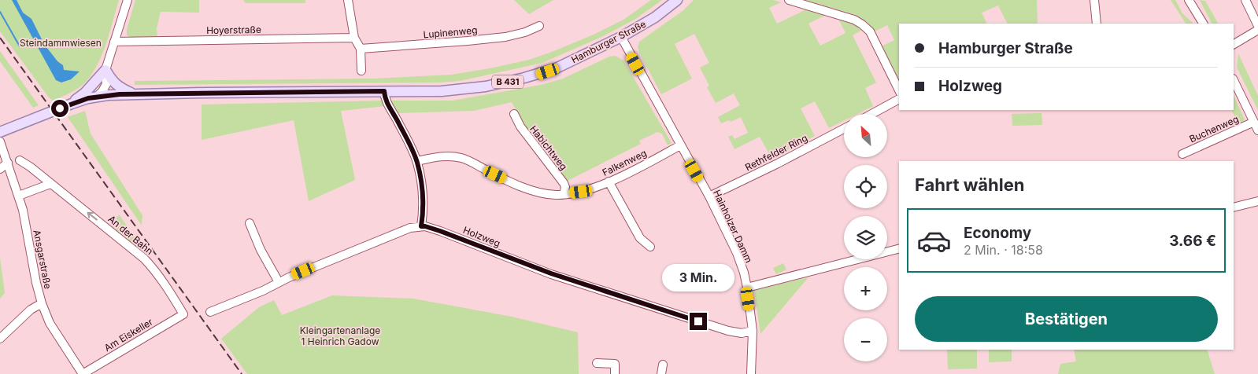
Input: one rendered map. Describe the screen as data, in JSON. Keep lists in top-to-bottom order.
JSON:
{
  "streets": {
    "main road": ["Hamburger Straße", "B 431"],
    "street": [
      "Hoyerstraße",
      "Lupinenweg",
      "Buchenweg",
      "Habichtweg",
      "Rethfelder Ring",
      "Falkenweg",
      "Hainholzer Damm",
      "An der Bahn",
      "Holzweg",
      "Ansgarstraße",
      "Am Eiskeller"
    ]
  },
  "crossings": [
    ["Hamburger Straße", "Hainholzer Damm"],
    ["Habichtweg", "Falkenweg"],
    ["Rethfelder Ring", "Hainholzer Damm"],
    ["Falkenweg", "Hainholzer Damm"],
    ["Hainholzer Damm", "Holzweg"],
    ["An der Bahn", "Am Eiskeller"],
    ["Ansgarstraße", "Am Eiskeller"]
  ],
  "one_way": ["An der Bahn"],
  "parks": ["Steindammwiesen", "Kleingartenanlage 1 Heinrich Gadow"],
  "north": "top left",
  "page": {
    "banner": ["Hamburger Straße", "Holzweg"],
    "map_buttons": ["+", "−"],
    "heading": "Fahrt wählen",
    "list": [
      {
        "name": "Economy",
        "note": "2 Min. · 18:58",
        "value": "3.66 €"
      }
    ],
    "bubble": "3 Min.",
    "buttons": "Bestätigen"
  }
}
